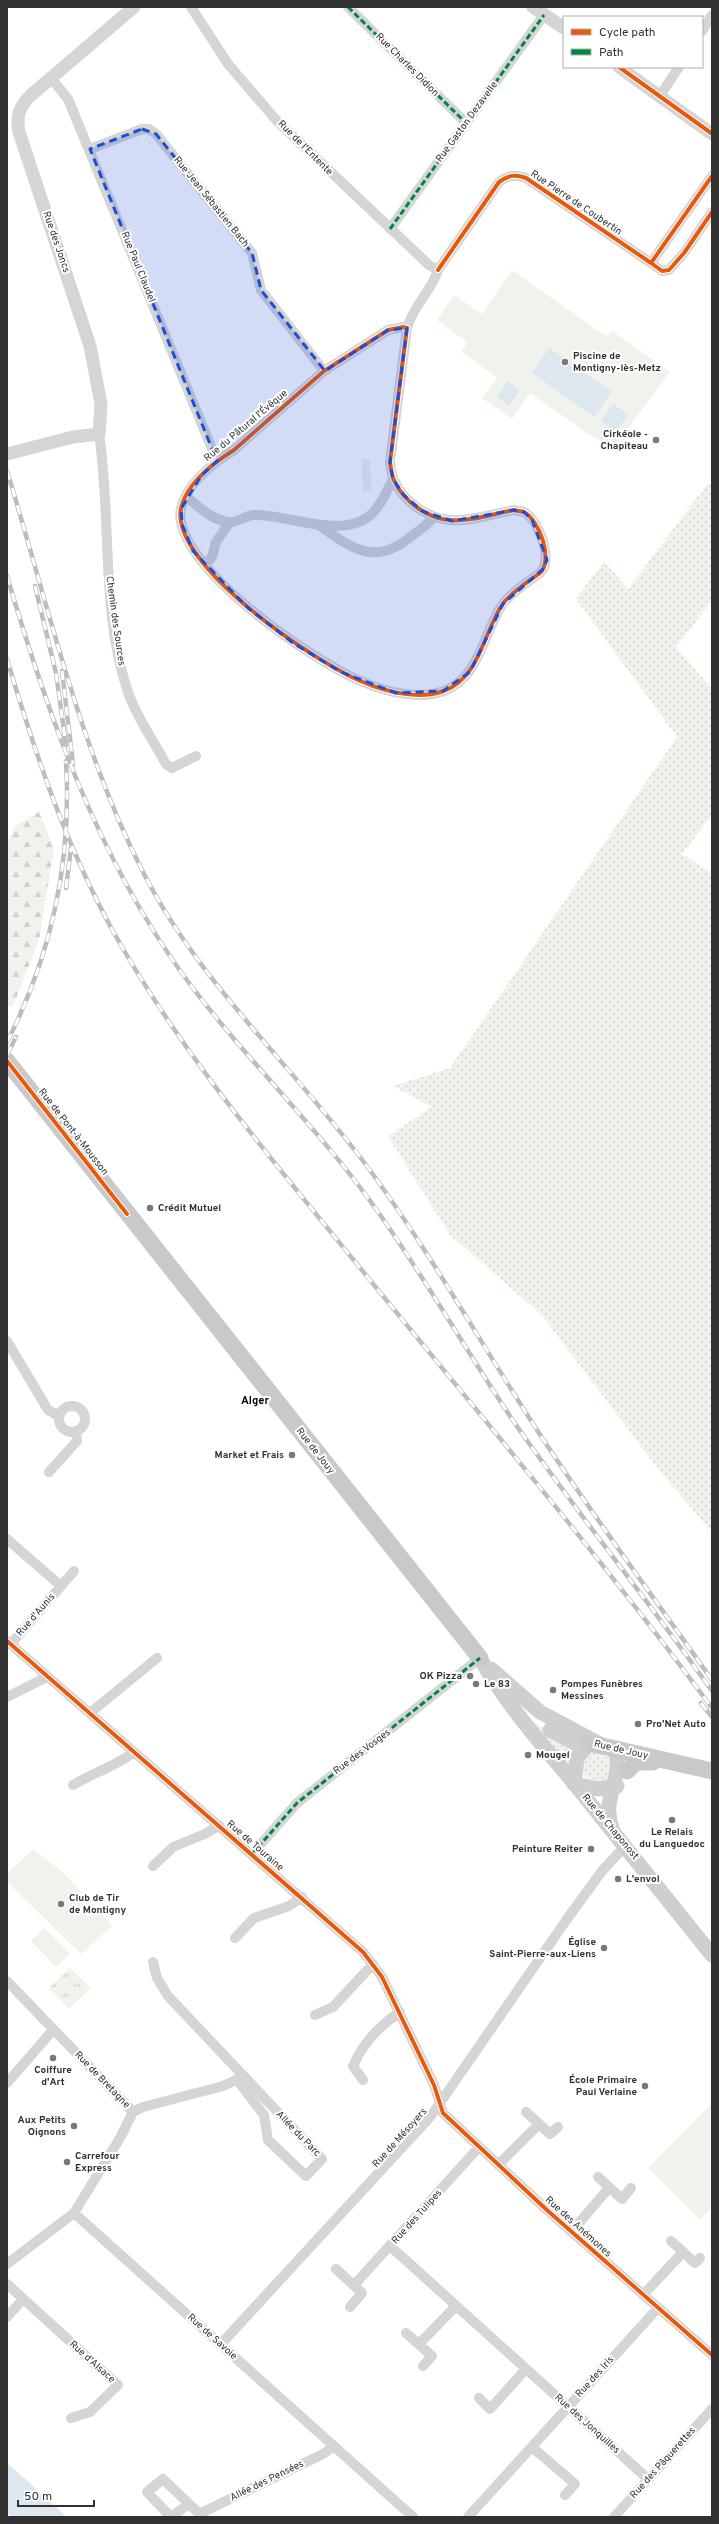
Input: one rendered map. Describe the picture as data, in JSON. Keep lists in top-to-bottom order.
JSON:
{
  "streets": {
    "main road": ["Rue de Pont-à-Mousson", "Rue de Jouy", "Rue de Chaponost"],
    "street": [
      "Rue Charles Didion",
      "Rue Gaston Dezavelle",
      "Rue de l'Entente",
      "Rue Jean Sébastien Bach",
      "Rue Pierre de Coubertin",
      "Rue des Joncs",
      "Rue Paul Claudel",
      "Rue du Pâtural l'Évêque",
      "Chemin des Sources",
      "Rue d'Aunis",
      "Rue des Vosges",
      "Rue de Touraine",
      "Rue de Bretagne",
      "Allée du Parc",
      "Rue de Mésoyers",
      "Rue des Tulipes",
      "Rue des Anémones",
      "Rue de Savoie",
      "Rue d'Alsace",
      "Rue des Iris",
      "Rue des Jonquilles",
      "Rue des Pâquerettes",
      "Allée des Pensées"
    ]
  },
  "crossings": [
    ["Rue Charles Didion", "Rue Gaston Dezavelle"],
    ["Rue Gaston Dezavelle", "Rue de l'Entente"],
    ["Rue de l'Entente", "Rue Pierre de Coubertin"],
    ["Rue Jean Sébastien Bach", "Rue Paul Claudel"],
    ["Rue Jean Sébastien Bach", "Rue du Pâtural l'Évêque"],
    ["Rue Pierre de Coubertin", "Rue du Pâtural l'Évêque"],
    ["Rue des Joncs", "Rue Paul Claudel"],
    ["Rue des Joncs", "Chemin des Sources"],
    ["Rue Paul Claudel", "Rue du Pâtural l'Évêque"],
    ["Rue de Pont-à-Mousson", "Rue de Jouy"],
    ["Rue de Jouy", "Rue des Vosges"],
    ["Rue de Jouy", "Rue de Chaponost"],
    ["Rue d'Aunis", "Rue de Touraine"],
    ["Rue des Vosges", "Rue de Touraine"],
    ["Rue de Chaponost", "Rue de Mésoyers"],
    ["Rue de Touraine", "Rue de Mésoyers"],
    ["Rue de Touraine", "Rue des Anémones"],
    ["Rue de Bretagne", "Rue de Savoie"],
    ["Rue de Mésoyers", "Rue des Anémones"],
    ["Rue de Mésoyers", "Rue de Savoie"],
    ["Rue des Tulipes", "Rue des Anémones"],
    ["Rue des Tulipes", "Rue des Jonquilles"],
    ["Rue des Anémones", "Rue des Iris"],
    ["Rue de Savoie", "Allée des Pensées"],
    ["Rue des Iris", "Rue des Jonquilles"],
    ["Rue des Jonquilles", "Rue des Pâquerettes"]
  ],
  "districts": ["Alger"],
  "places": [
    "Piscine de Montigny-lès-Metz",
    "Cirkéole - Chapiteau",
    "Crédit Mutuel",
    "Market et Frais",
    "OK Pizza",
    "Le 83",
    "Pompes Funèbres Messines",
    "Pro'Net Auto",
    "Mougel",
    "Le Relais du Languedoc",
    "Peinture Reiter",
    "L'envol",
    "Club de Tir de Montigny",
    "Église Saint-Pierre-aux-Liens",
    "Coiffure d'Art",
    "École Primaire Paul Verlaine",
    "Aux Petits Oignons",
    "Carrefour Express"
  ],
  "legend": ["Cycle path", "Path"],
  "scale_bar": "50 m"
}
